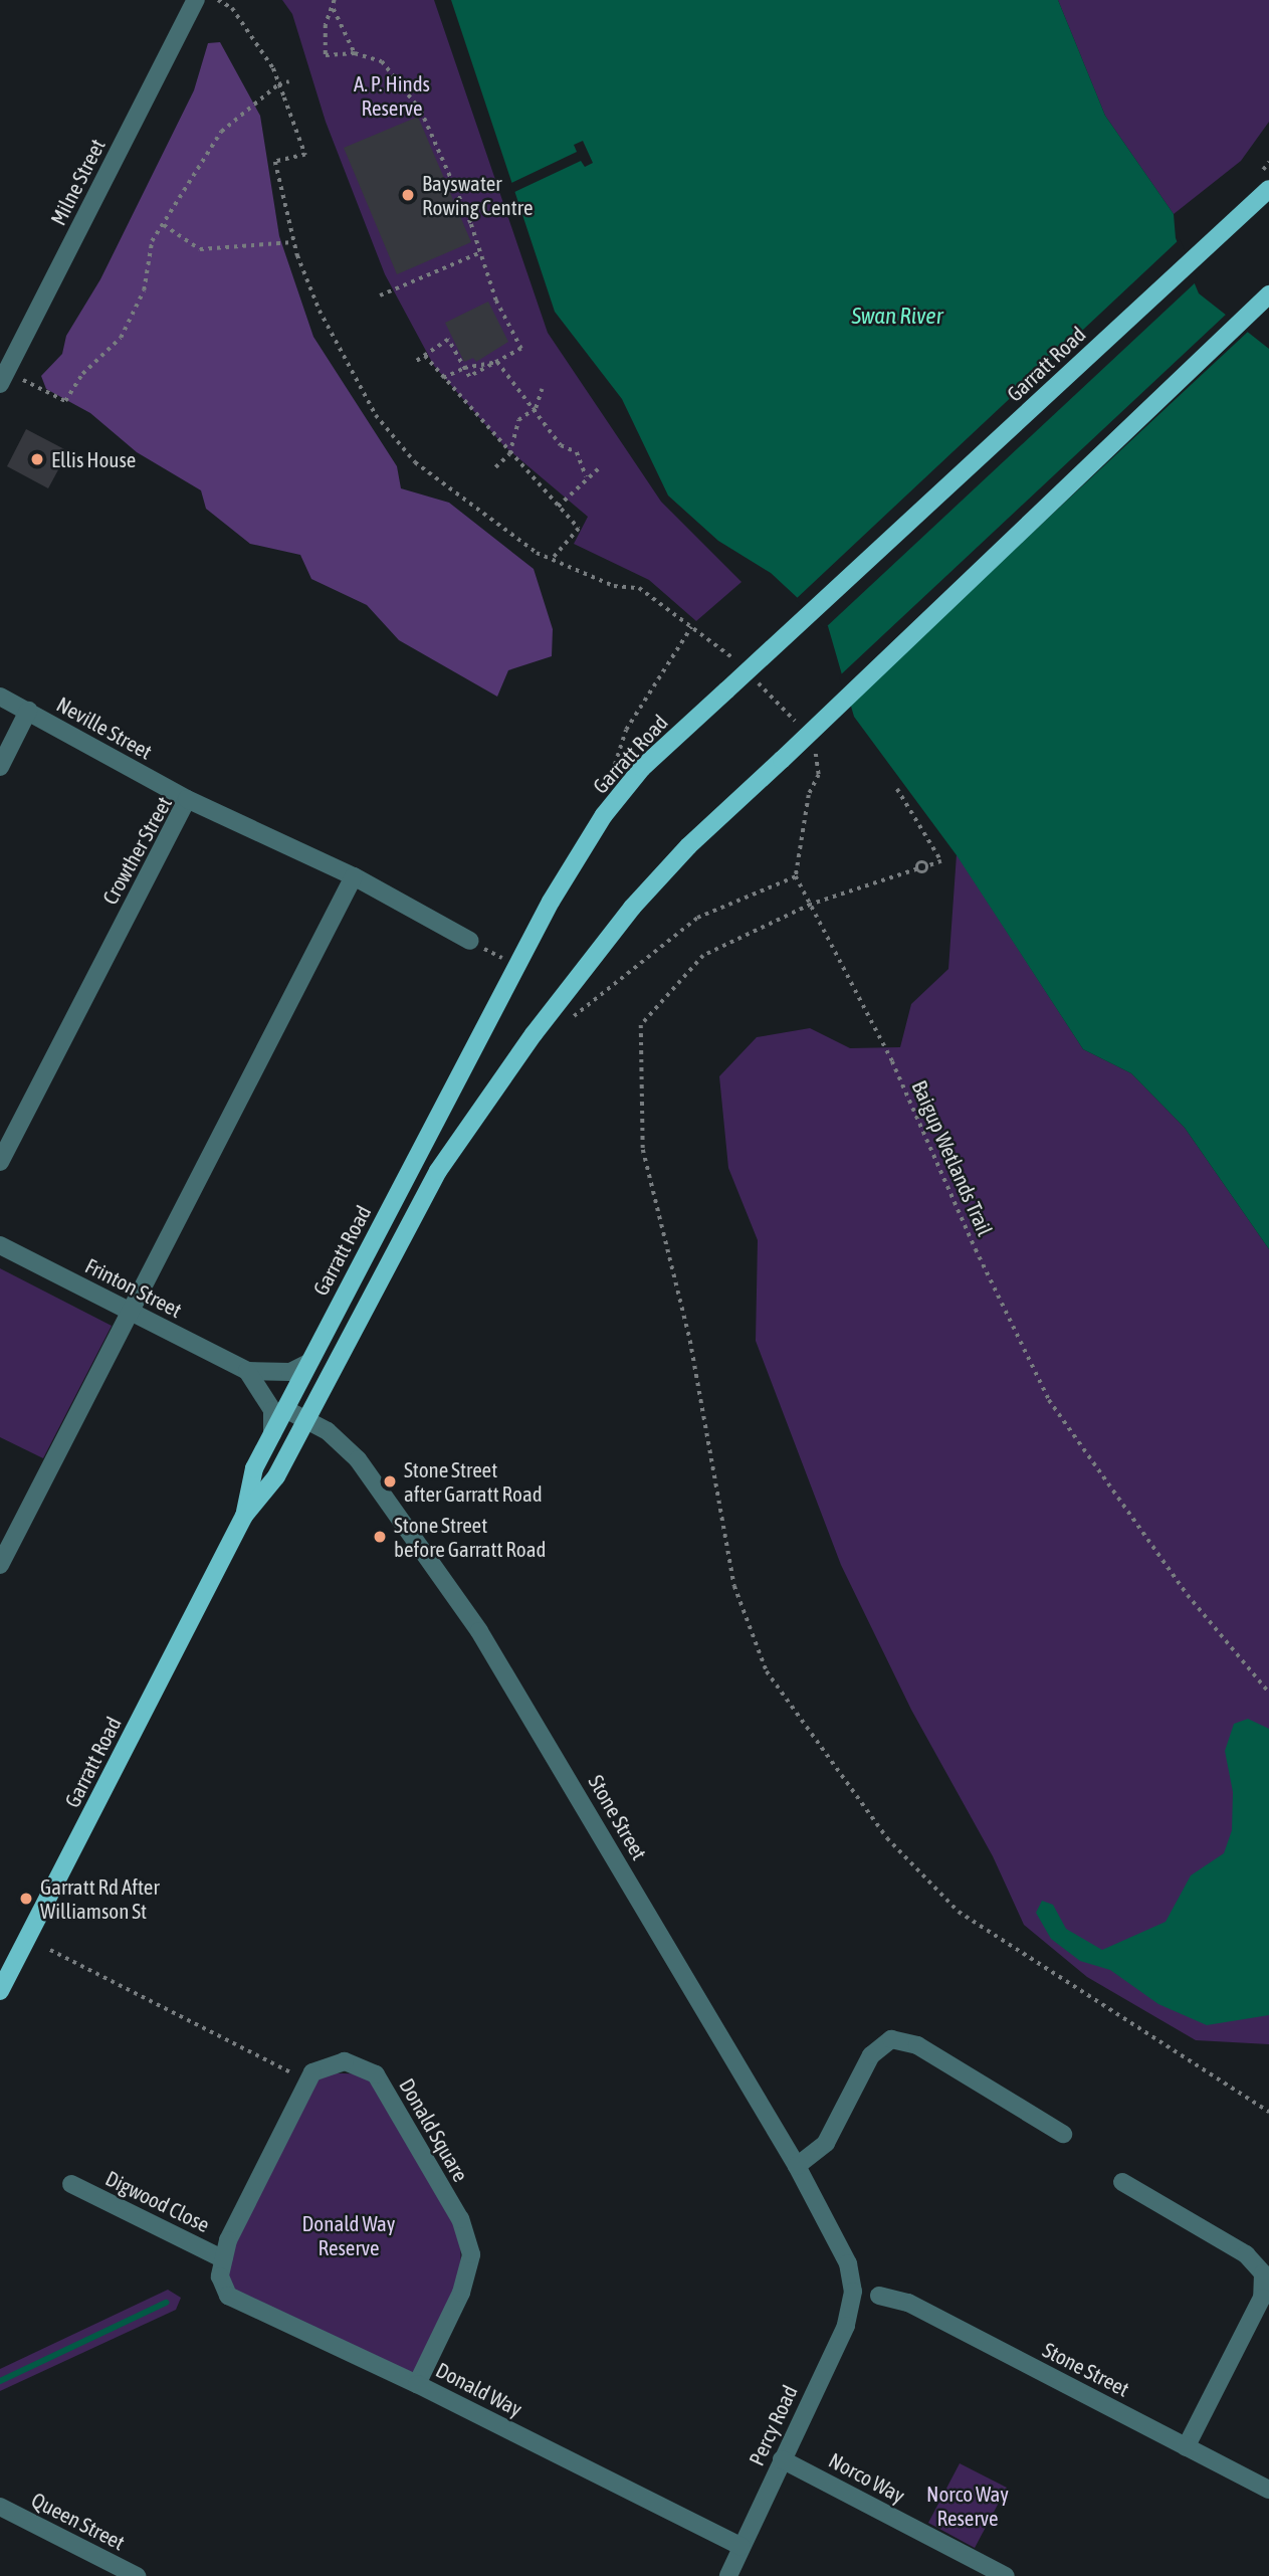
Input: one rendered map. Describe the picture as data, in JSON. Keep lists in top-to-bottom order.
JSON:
{
  "streets": {
    "main road": ["Garratt Road"],
    "street": [
      "Milne Street",
      "Neville Street",
      "Crowther Street",
      "Frinton Street",
      "Stone Street",
      "Donald Square",
      "Digwood Close",
      "Donald Way",
      "Percy Road",
      "Norco Way",
      "Queen Street"
    ],
    "path": ["Baigup Wetlands Trail"]
  },
  "crossings": [
    ["Garratt Road", "Frinton Street"],
    ["Garratt Road", "Stone Street"],
    ["Neville Street", "Crowther Street"],
    ["Stone Street", "Percy Road"],
    ["Donald Square", "Donald Way"],
    ["Digwood Close", "Donald Way"],
    ["Donald Way", "Percy Road"],
    ["Percy Road", "Norco Way"]
  ],
  "water": ["Swan River"],
  "parks": ["A. P. Hinds Reserve", "Donald Way Reserve", "Norco Way Reserve"],
  "places": [
    "Bayswater Rowing Centre",
    "Ellis House",
    "Stone Street after Garratt Road",
    "Stone Street before Garratt Road",
    "Garratt Rd After Williamson St"
  ]
}
